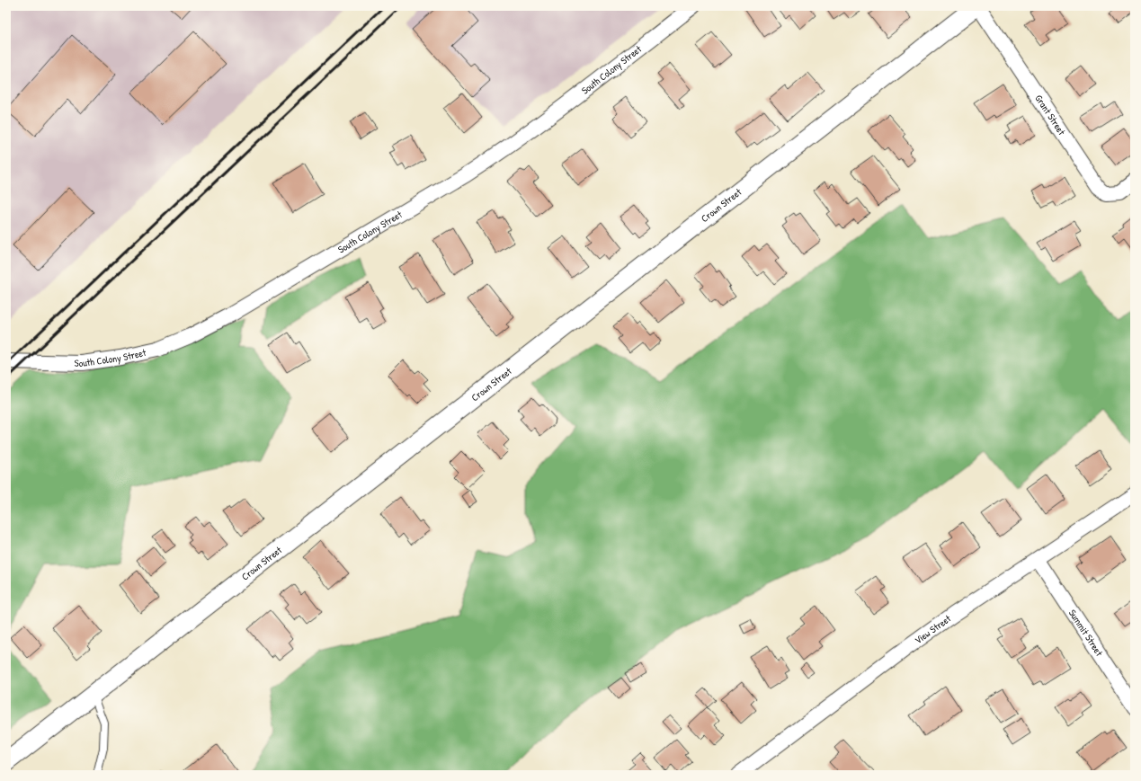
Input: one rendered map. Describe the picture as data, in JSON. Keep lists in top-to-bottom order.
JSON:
{
  "streets": {
    "street": [
      "South Colony Street",
      "Grant Street",
      "Crown Street",
      "View Street",
      "Summit Street"
    ]
  },
  "crossings": [
    ["Grant Street", "Crown Street"],
    ["View Street", "Summit Street"]
  ]
}
